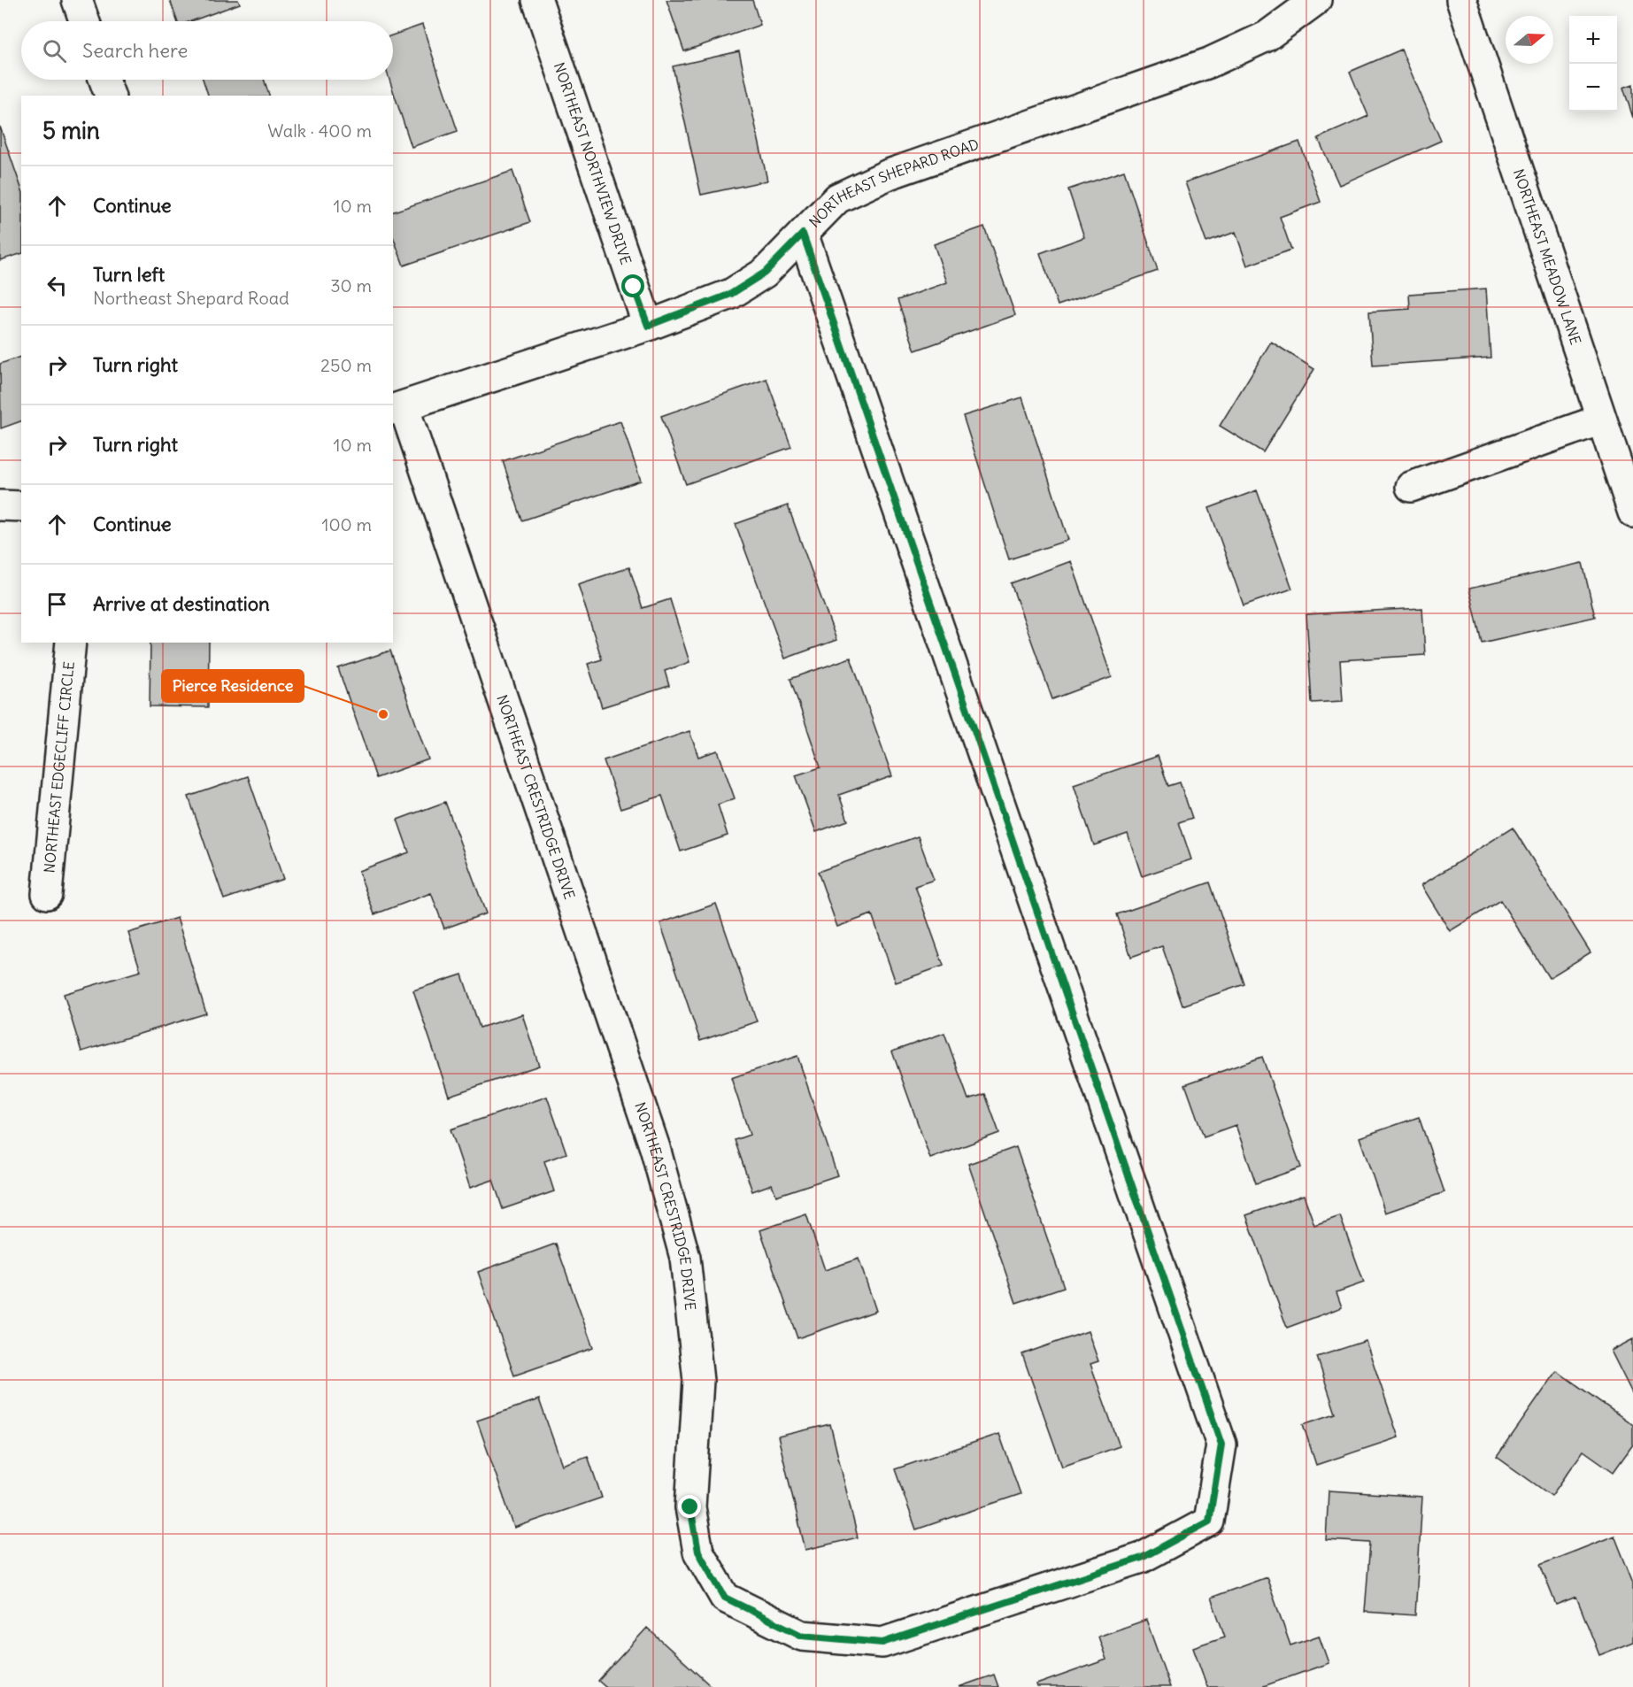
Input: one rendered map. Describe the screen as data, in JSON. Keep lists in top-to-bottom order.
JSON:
{
  "streets": {
    "street": [
      "NORTHEAST NORTHVIEW DRIVE",
      "NORTHEAST SHEPARD ROAD",
      "NORTHEAST MEADOW LANE",
      "NORTHEAST EDGECLIFF CIRCLE",
      "NORTHEAST CRESTRIDGE DRIVE"
    ]
  },
  "crossings": [
    ["NORTHEAST NORTHVIEW DRIVE", "NORTHEAST SHEPARD ROAD"],
    ["NORTHEAST SHEPARD ROAD", "NORTHEAST CRESTRIDGE DRIVE"]
  ],
  "places": ["Pierce Residence"],
  "north": "right",
  "page": {
    "map_buttons": ["+", "−"],
    "search": "Search here",
    "heading": ["5 min", "Walk · 400 m"],
    "list": [
      ["Continue", "10 m"],
      ["Turn left", "Northeast Shepard Road", "30 m"],
      ["Turn right", "250 m"],
      ["Turn right", "10 m"],
      ["Continue", "100 m"],
      "Arrive at destination"
    ]
  }
}
